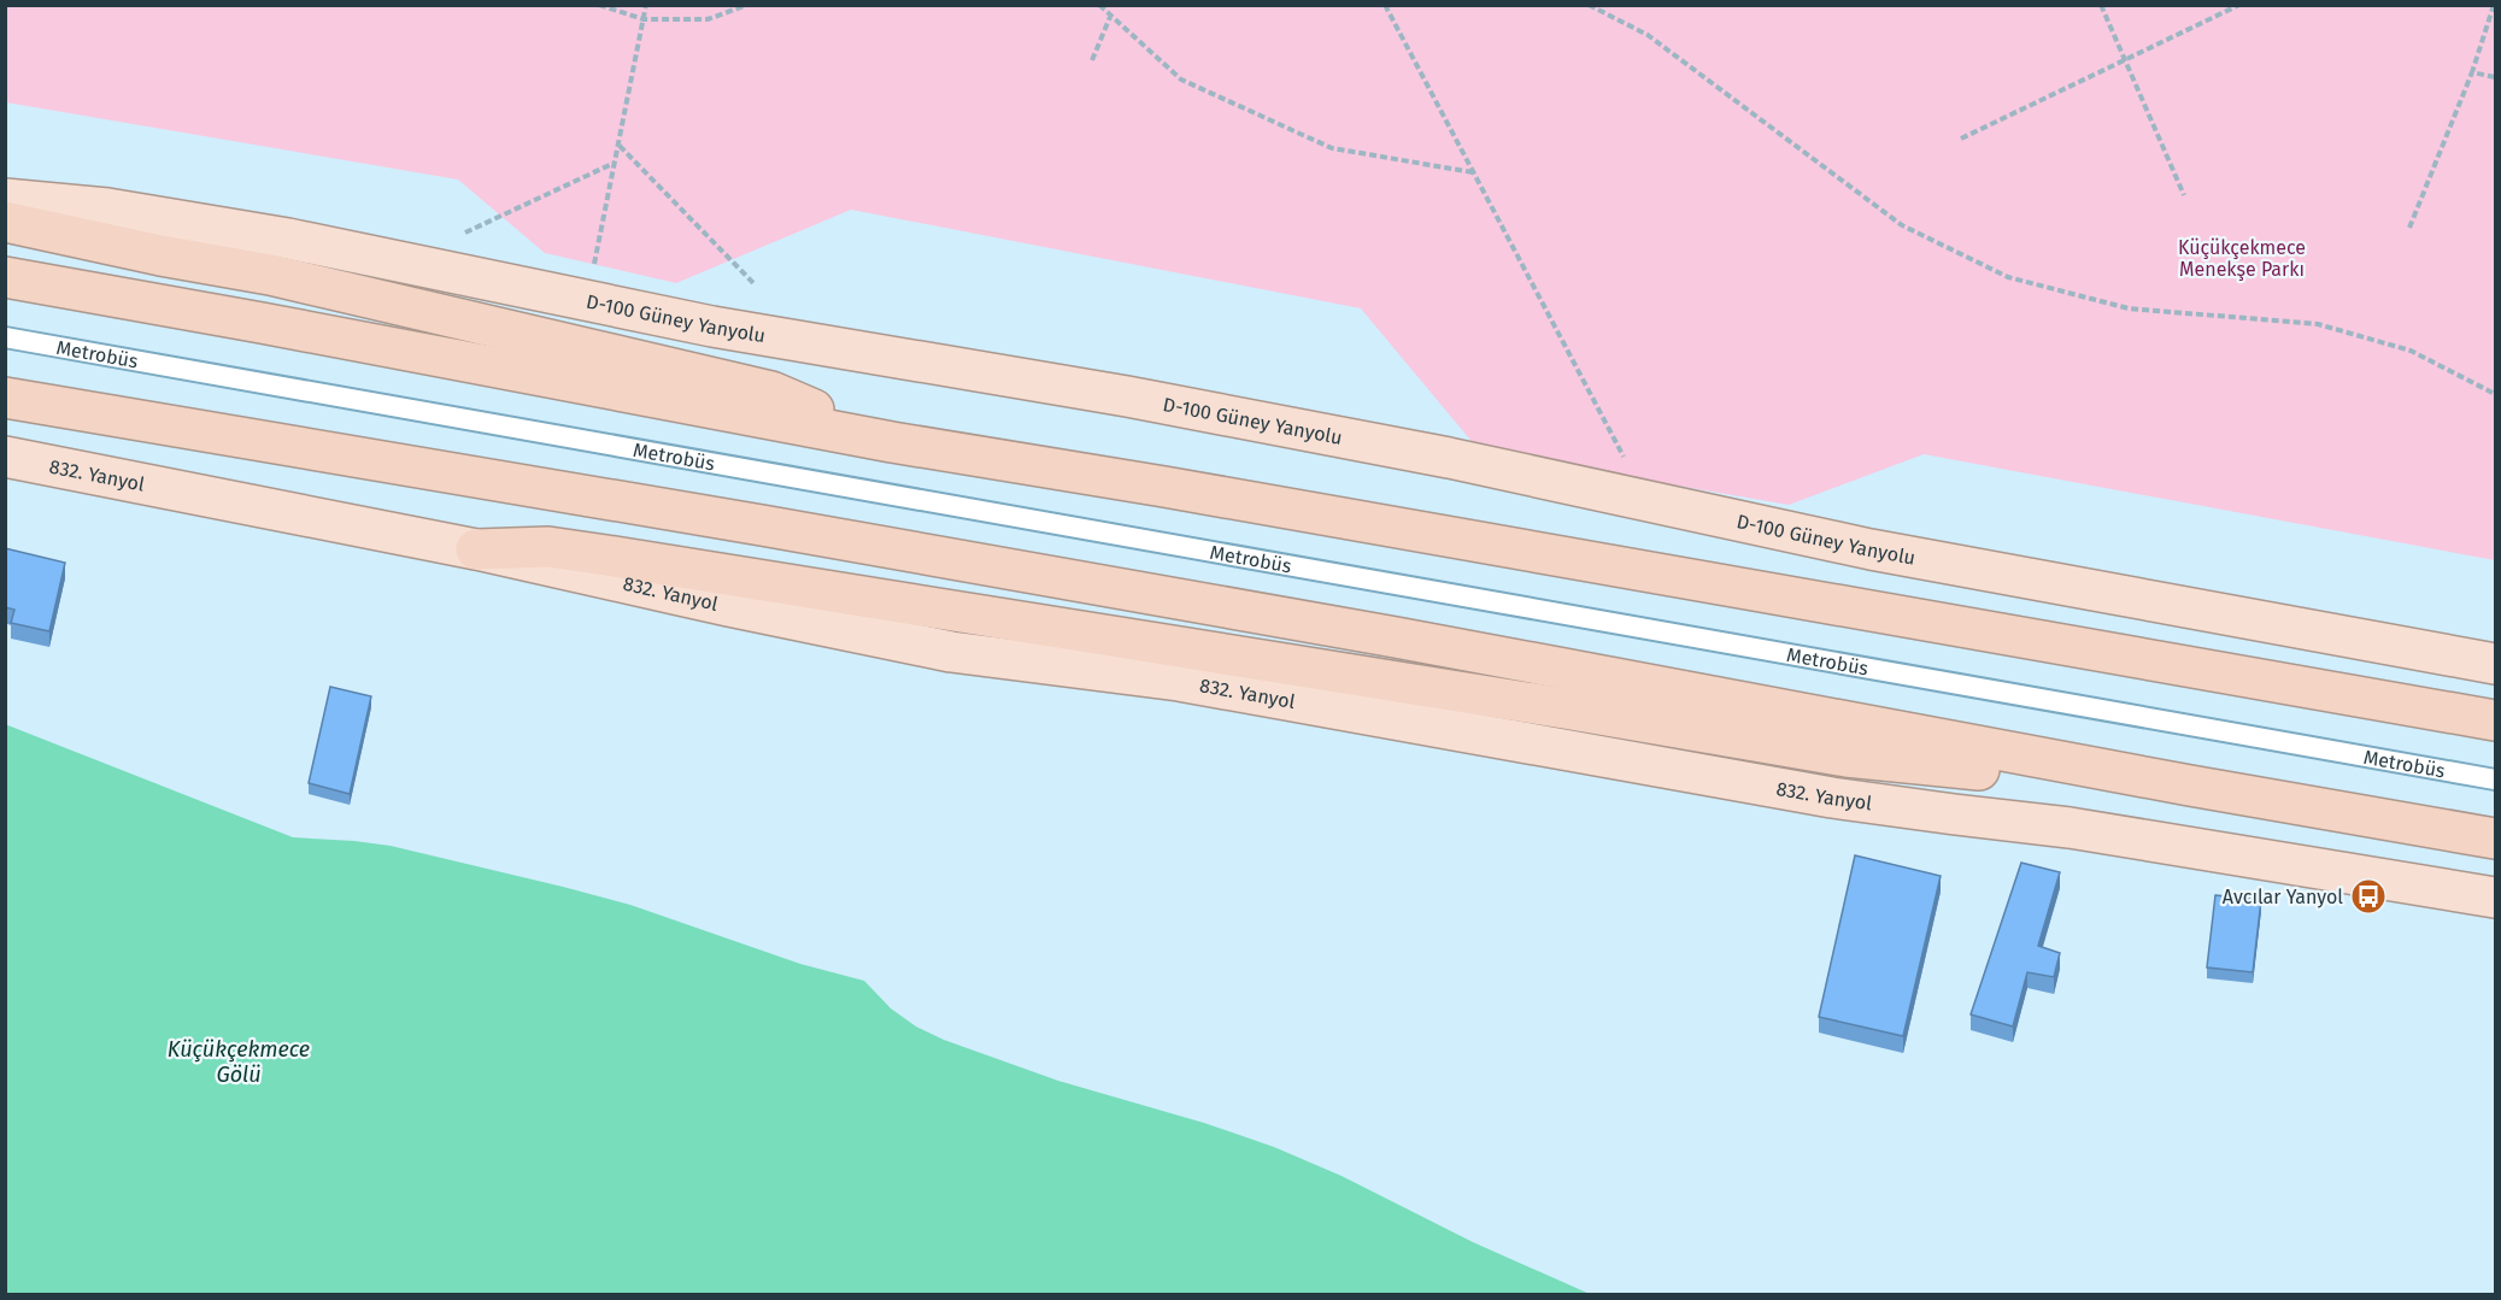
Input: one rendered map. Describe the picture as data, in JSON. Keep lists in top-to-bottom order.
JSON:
{
  "streets": {
    "main road": ["D-100 Güney Yanyolu", "832. Yanyol"],
    "lane": ["Metrobüs"]
  },
  "water": ["Küçükçekmece Gölü"],
  "parks": ["Küçükçekmece Menekşe Parkı"],
  "places": {
    "bus stop": ["Avcılar Yanyol"]
  }
}
